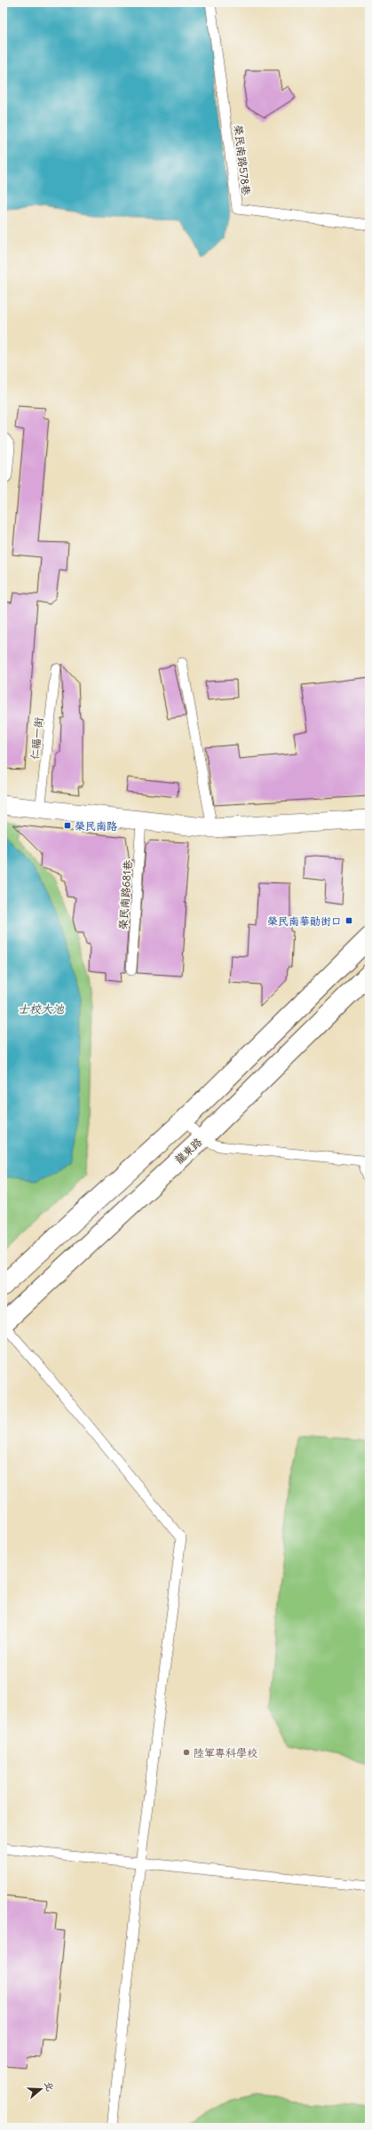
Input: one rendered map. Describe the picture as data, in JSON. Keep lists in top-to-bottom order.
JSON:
{
  "streets": {
    "street": ["龍東路"],
    "lane": ["榮民南路578巷", "仁福一街", "榮民南路681巷"]
  },
  "water": ["士校大池"],
  "places": {
    "transit": ["榮民南路", "榮民南華勛街口"],
    "other": ["陸軍專科學校"]
  },
  "north": "right"
}
